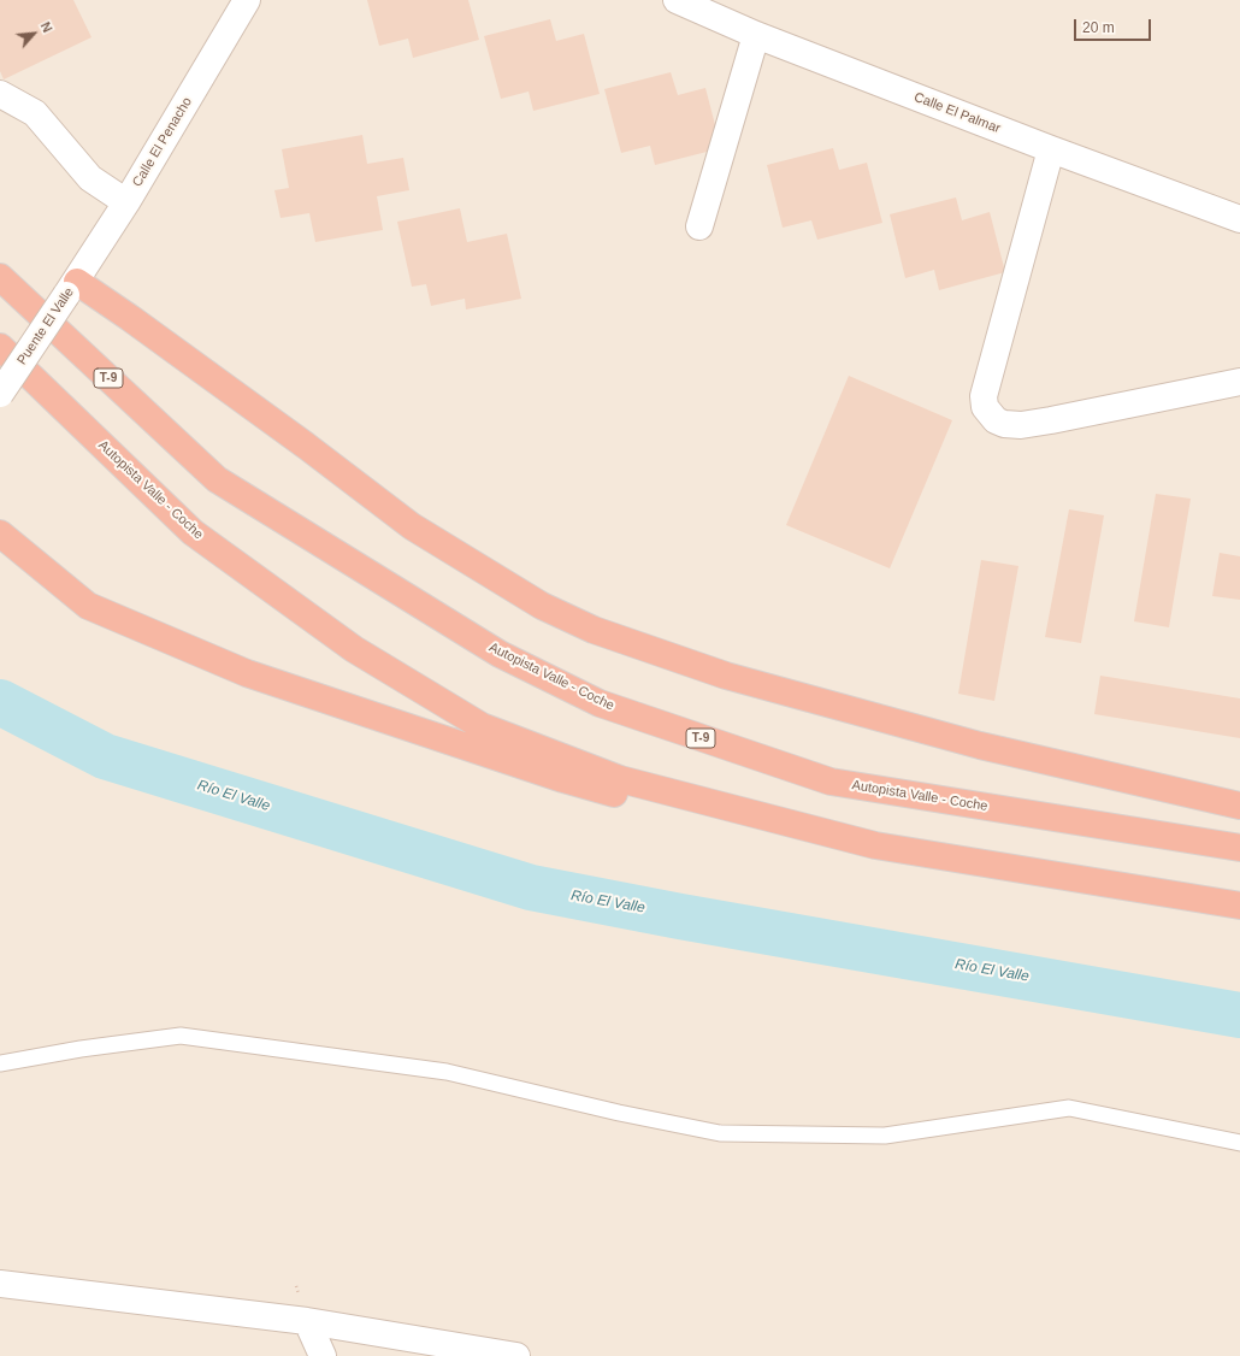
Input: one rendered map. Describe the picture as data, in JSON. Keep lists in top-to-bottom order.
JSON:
{
  "streets": {
    "highway": ["T-9", "Autopista Valle - Coche"],
    "street": ["Calle El Palmar", "Calle El Penacho", "Puente El Valle"]
  },
  "crossings": [
    ["Calle El Penacho", "Puente El Valle"]
  ],
  "water": ["Río El Valle"],
  "scale_bar": "20 m",
  "north": "top right"
}
